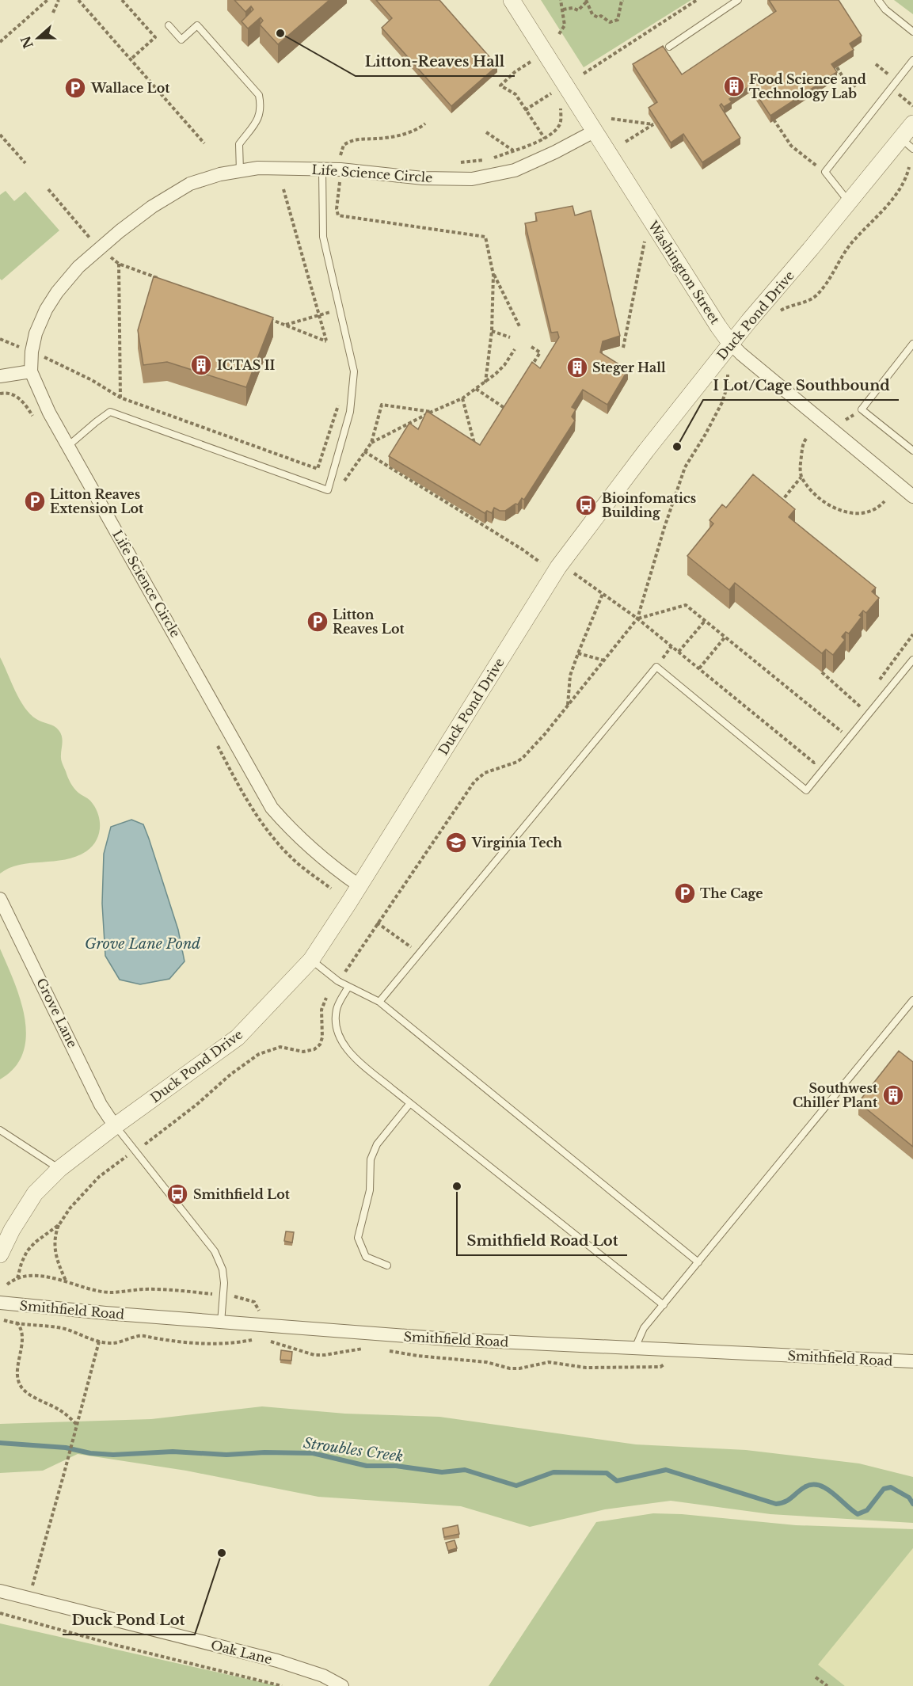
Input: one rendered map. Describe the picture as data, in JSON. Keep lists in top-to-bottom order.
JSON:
{
  "streets": {
    "street": [
      "Life Science Circle",
      "Washington Street",
      "Duck Pond Drive",
      "Grove Lane",
      "Smithfield Road",
      "Oak Lane"
    ]
  },
  "crossings": [
    ["Life Science Circle", "Washington Street"],
    ["Life Science Circle", "Duck Pond Drive"],
    ["Washington Street", "Duck Pond Drive"],
    ["Duck Pond Drive", "Grove Lane"]
  ],
  "water": ["Grove Lane Pond", "Stroubles Creek"],
  "places": {
    "other": [
      "Litton-Reaves Hall",
      "I Lot/Cage Southbound",
      "Smithfield Road Lot",
      "Duck Pond Lot"
    ],
    "building": [
      "Food Science and Technology Lab",
      "ICTAS II",
      "Steger Hall",
      "Southwest Chiller Plant"
    ],
    "parking": [
      "Wallace Lot",
      "Litton Reaves Extension Lot",
      "Litton Reaves Lot",
      "The Cage"
    ],
    "bus stop": ["Bioinfomatics Building", "Smithfield Lot"],
    "school or university": ["Virginia Tech"]
  },
  "north": "left"
}
